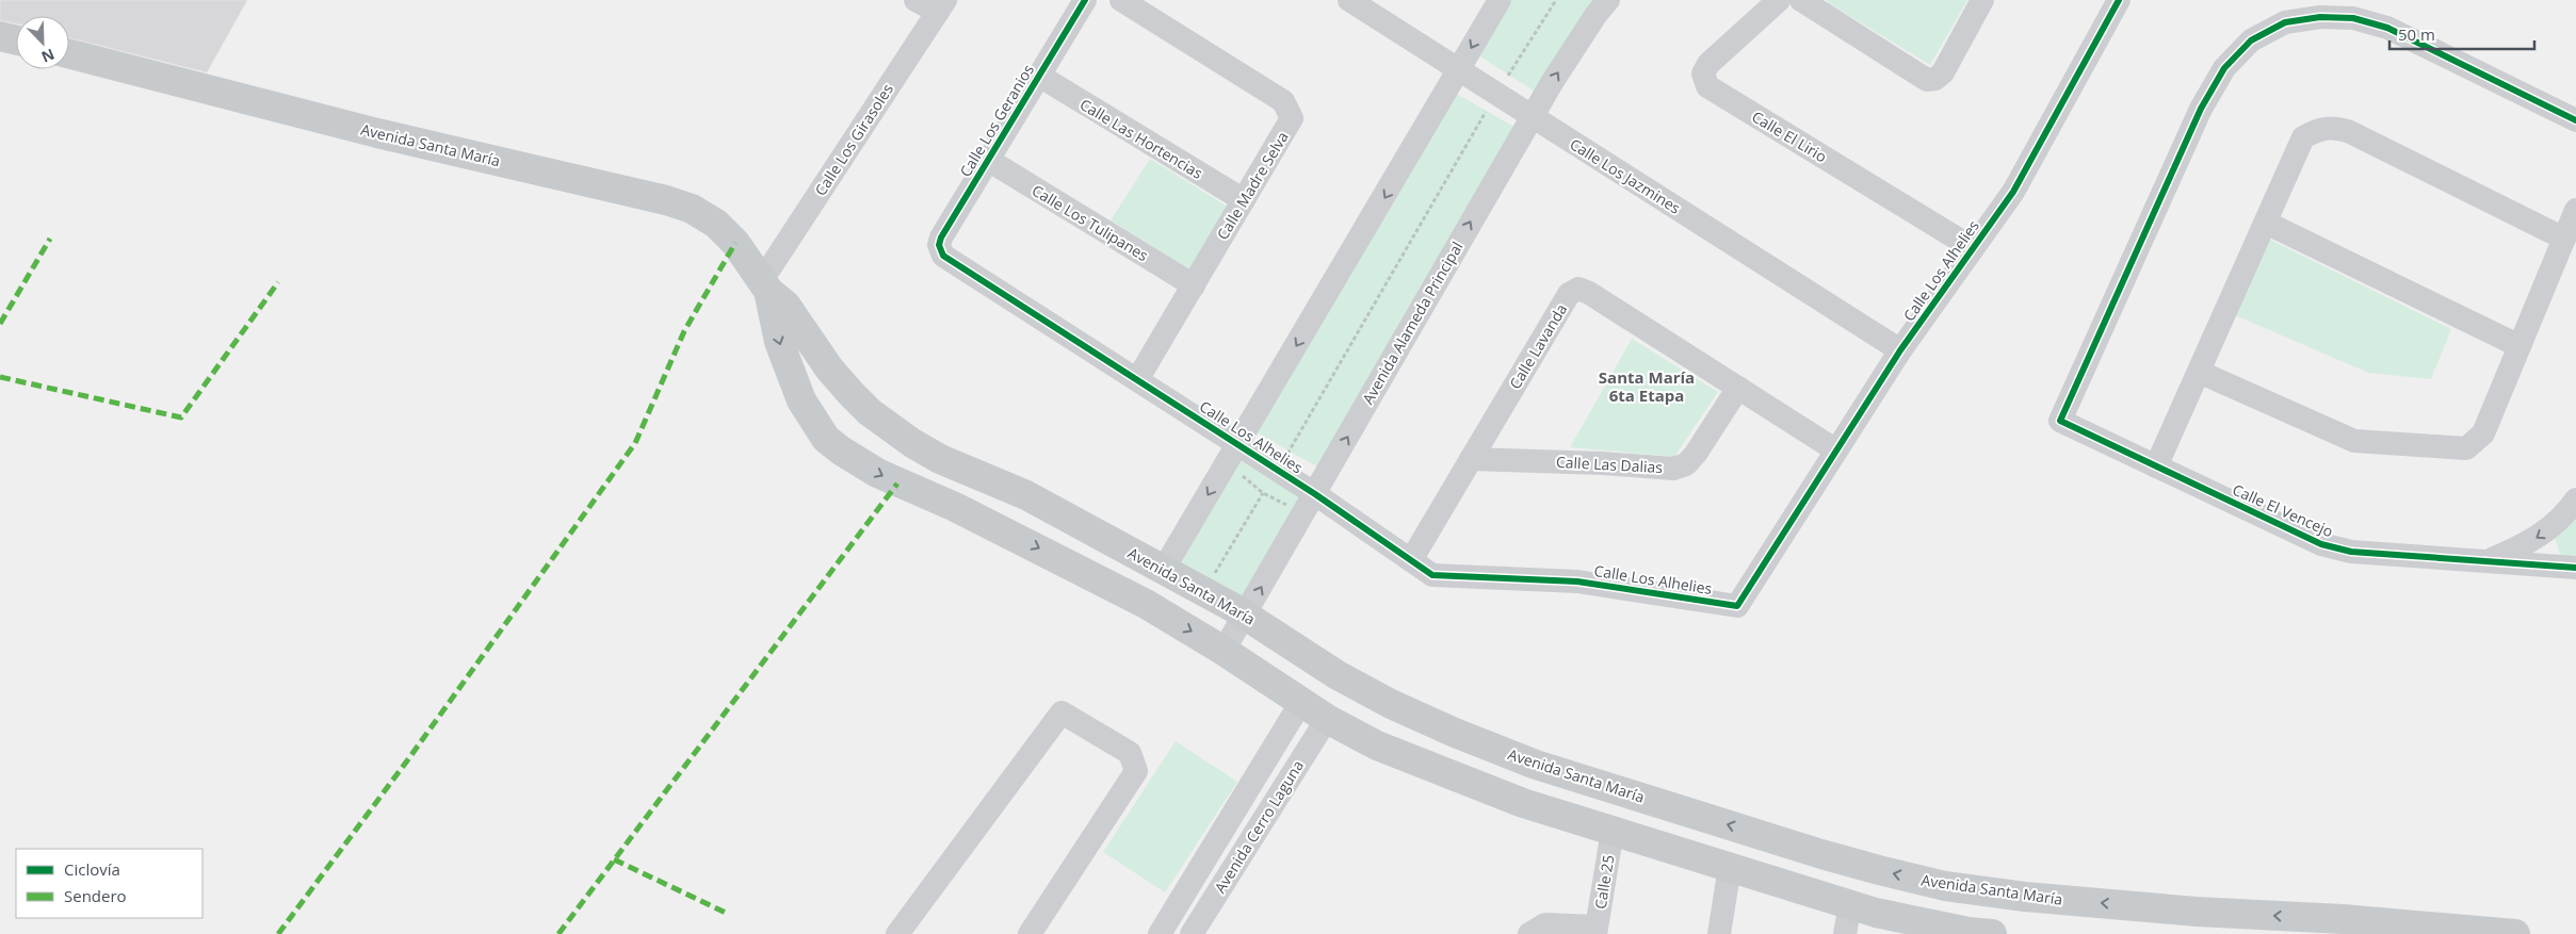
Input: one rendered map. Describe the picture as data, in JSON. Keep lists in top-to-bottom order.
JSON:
{
  "streets": {
    "main road": ["Avenida Santa María"],
    "street": [
      "Calle Los Geranios",
      "Calle El Lirio",
      "Calle Las Hortencias",
      "Calle Los Girasoles",
      "Calle Los Jazmines",
      "Calle Madre Selva",
      "Calle Los Tulipanes",
      "Calle Los Alhelies",
      "Avenida Alameda Principal",
      "Calle Lavanda",
      "Calle Las Dalias",
      "Calle El Vencejo",
      "Avenida Cerro Laguna",
      "Calle 25"
    ]
  },
  "crossings": [
    ["Calle Los Geranios", "Calle Las Hortencias"],
    ["Calle Los Geranios", "Calle Los Tulipanes"],
    ["Calle Los Geranios", "Calle Los Alhelies"],
    ["Calle El Lirio", "Calle Los Alhelies"],
    ["Calle Las Hortencias", "Calle Madre Selva"],
    ["Calle Los Girasoles", "Avenida Santa María"],
    ["Avenida Santa María", "Avenida Alameda Principal"],
    ["Avenida Santa María", "Avenida Cerro Laguna"],
    ["Avenida Santa María", "Calle 25"],
    ["Calle Los Jazmines", "Calle Los Alhelies"],
    ["Calle Los Jazmines", "Avenida Alameda Principal"],
    ["Calle Madre Selva", "Calle Los Tulipanes"],
    ["Calle Madre Selva", "Calle Los Alhelies"],
    ["Calle Los Alhelies", "Avenida Alameda Principal"],
    ["Calle Los Alhelies", "Calle Lavanda"],
    ["Calle Lavanda", "Calle Las Dalias"]
  ],
  "districts": ["Santa María 6ta Etapa"],
  "legend": ["Ciclovía", "Sendero"],
  "scale_bar": "50 m",
  "north": "bottom right"
}
